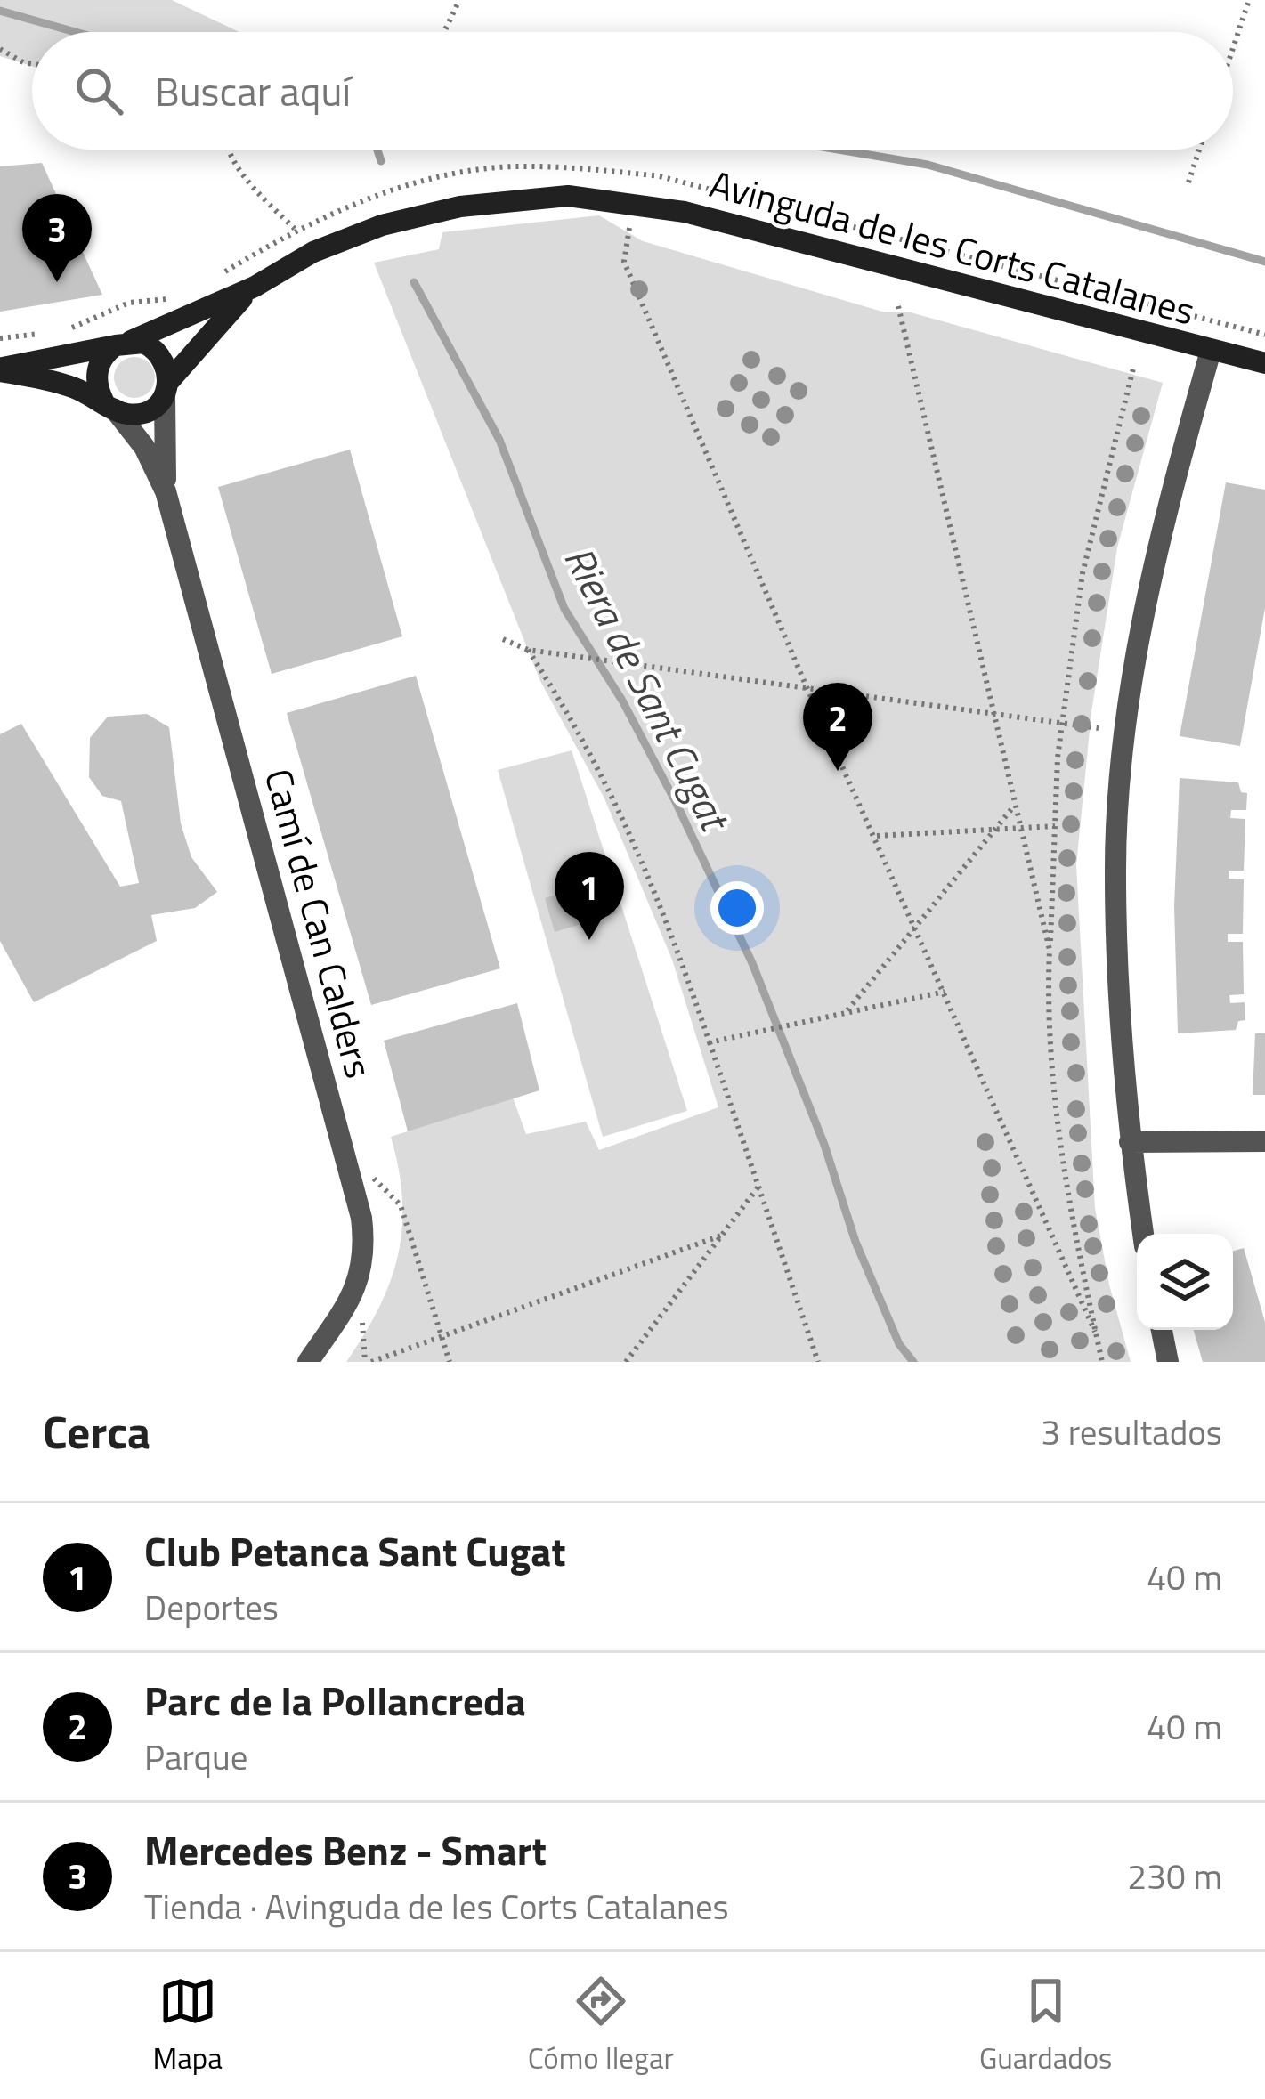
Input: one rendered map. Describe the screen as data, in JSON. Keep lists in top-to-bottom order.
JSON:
{
  "streets": {
    "main road": ["Avinguda de les Corts Catalanes"],
    "street": ["Camí de Can Calders"]
  },
  "crossings": [
    ["Avinguda de les Corts Catalanes", "Camí de Can Calders"]
  ],
  "water": ["Riera de Sant Cugat"],
  "page": {
    "search": "Buscar aquí",
    "pins": ["3", "2", "1"],
    "heading": ["Cerca", "3 resultados"],
    "list": [
      {
        "mark": "1",
        "name": "Club Petanca Sant Cugat",
        "note": "Deportes",
        "value": "40 m"
      },
      {
        "mark": "2",
        "name": "Parc de la Pollancreda",
        "note": "Parque",
        "value": "40 m"
      },
      {
        "mark": "3",
        "name": "Mercedes Benz - Smart",
        "note": "Tienda · Avinguda de les Corts Catalanes",
        "value": "230 m"
      }
    ],
    "nav": ["Mapa", "Cómo llegar", "Guardados"]
  }
}
